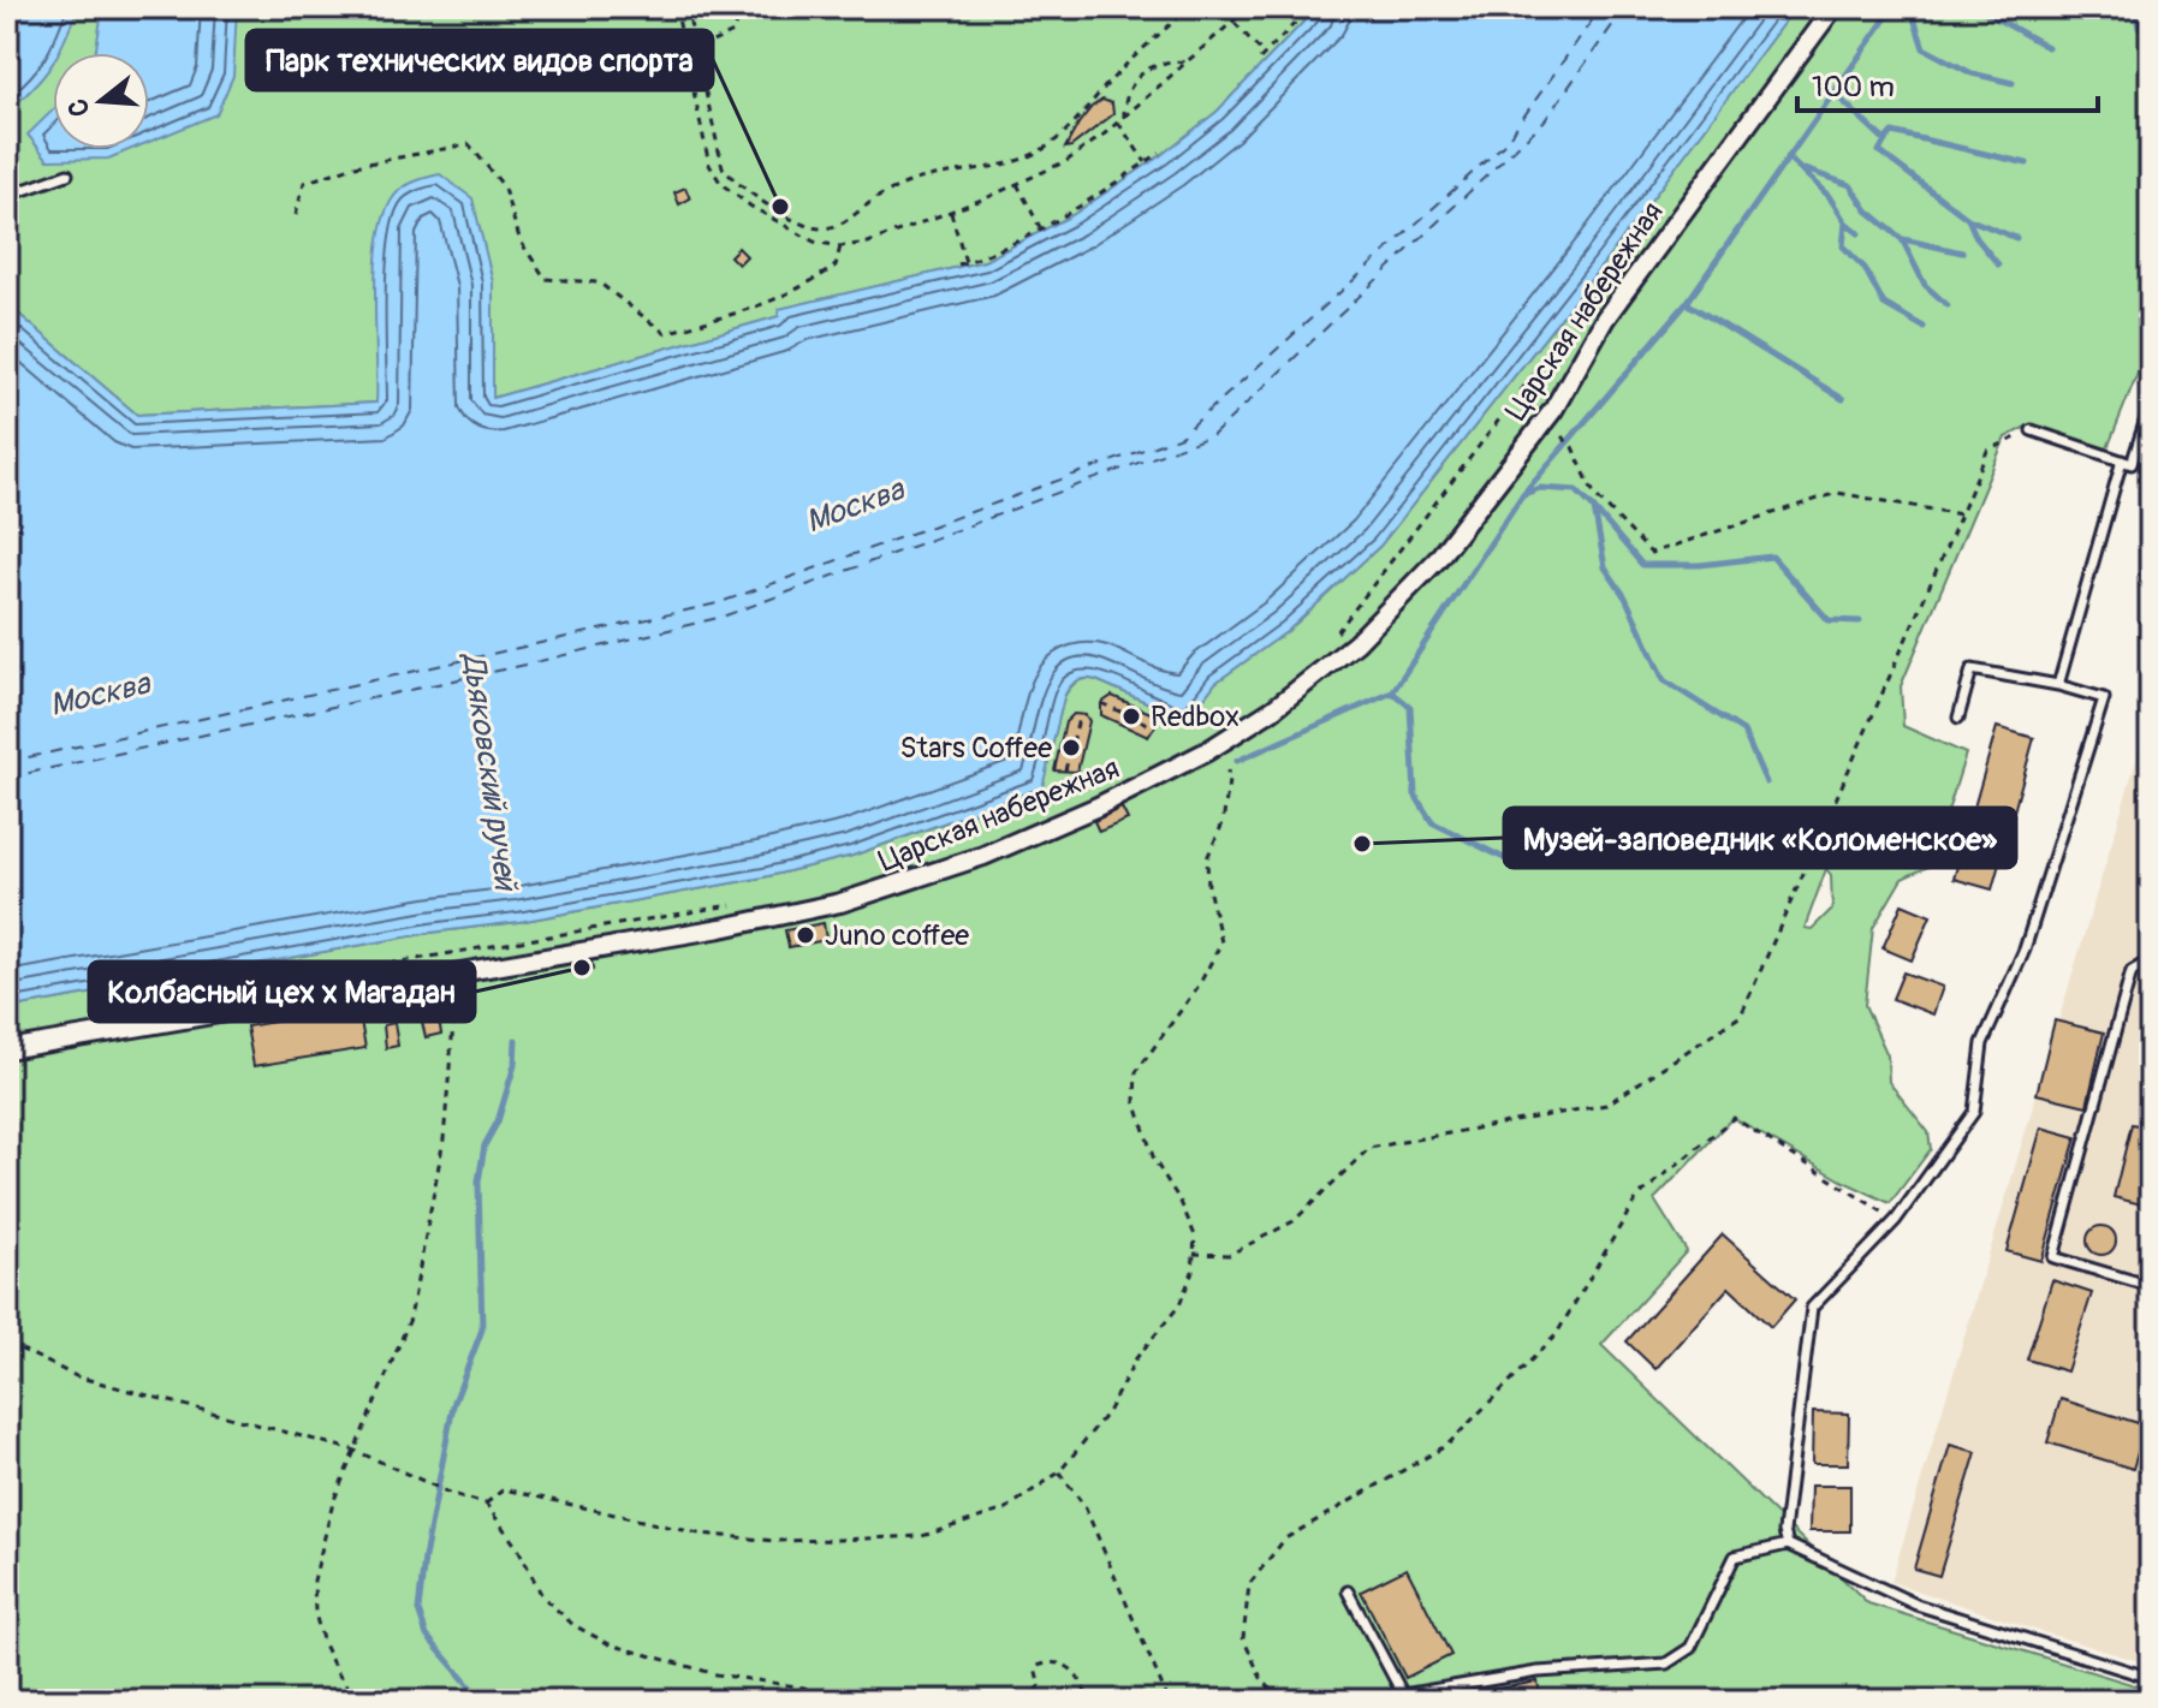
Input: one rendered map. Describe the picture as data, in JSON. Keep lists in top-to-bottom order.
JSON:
{
  "streets": {
    "street": ["Царская набережная"]
  },
  "water": ["Москва", "Дьяковский ручей"],
  "places": [
    "Парк технических видов спорта",
    "Redbox",
    "Stars Coffee",
    "Музей-заповедник «Коломенское»",
    "Juno coffee",
    "Колбасный цех x Магадан"
  ],
  "scale_bar": "100 m",
  "north": "left"
}
